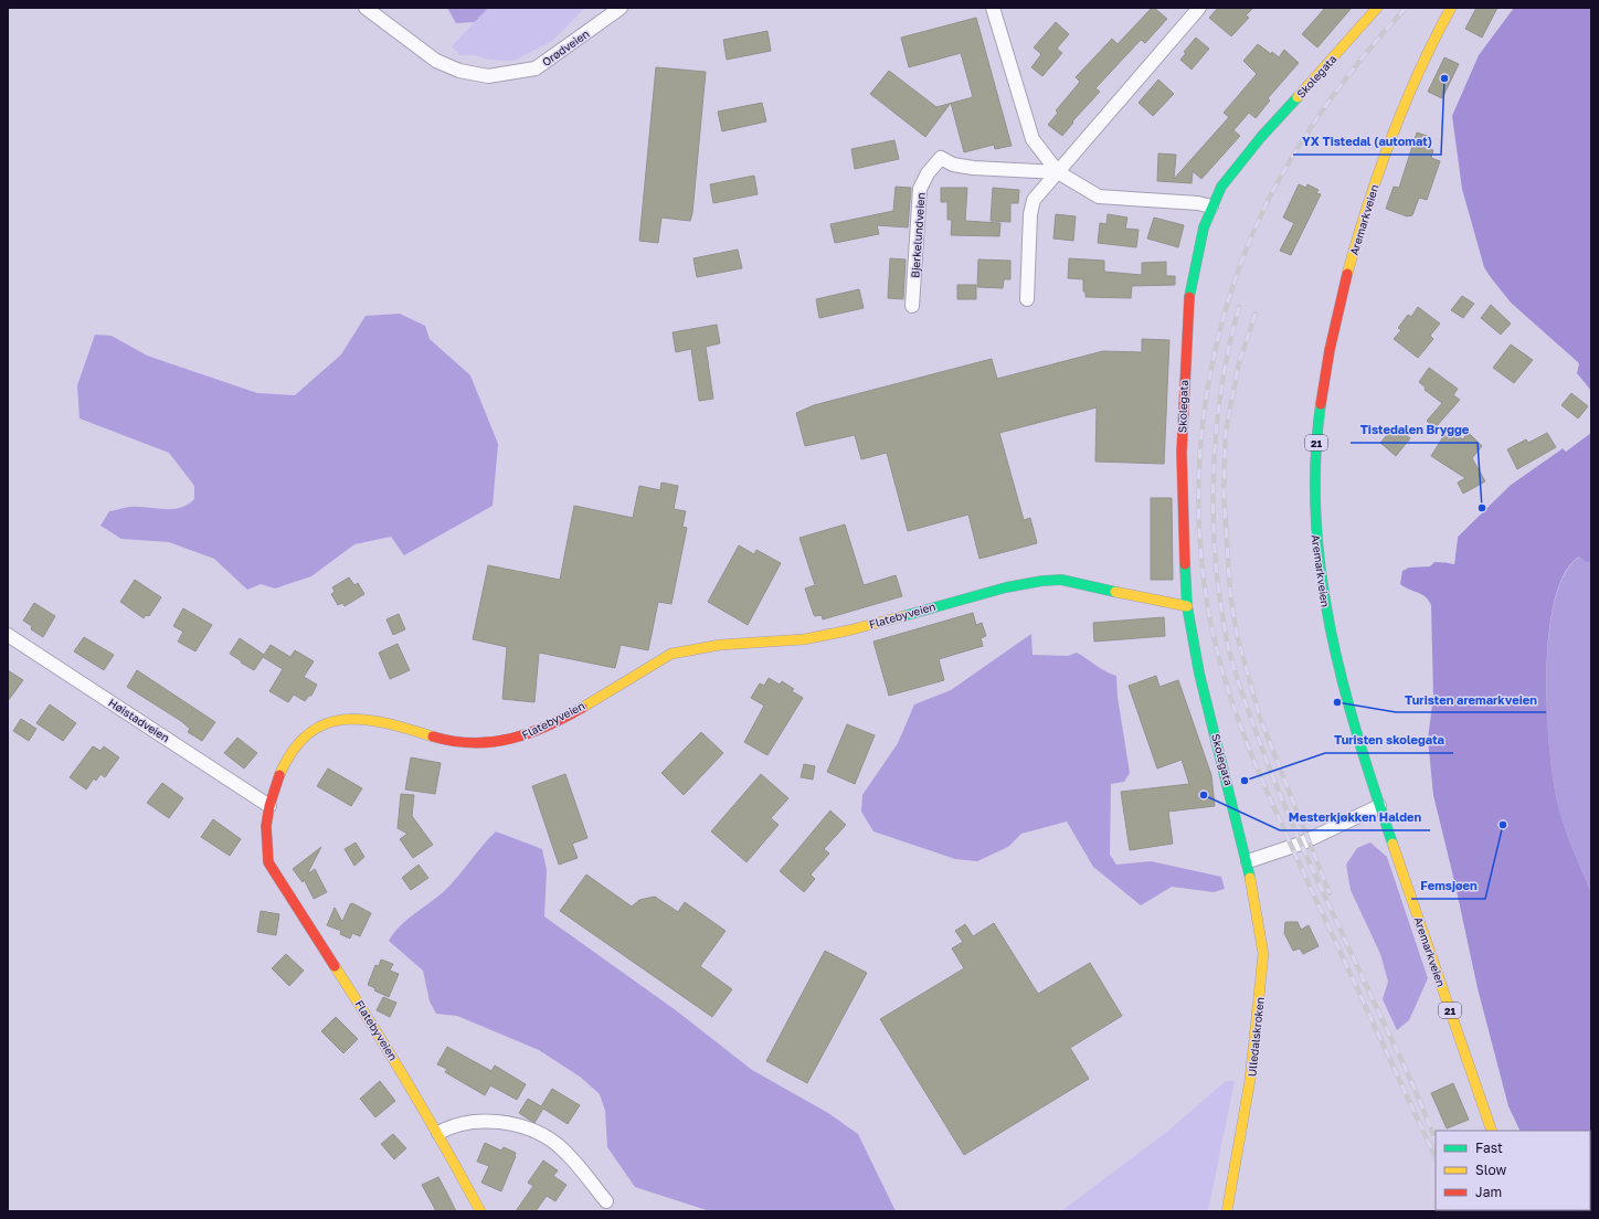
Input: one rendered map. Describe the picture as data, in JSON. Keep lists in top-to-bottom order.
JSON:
{
  "streets": {
    "street": [
      "Orødveien",
      "Skolegata",
      "Aremarkveien",
      "Bjerkelundveien",
      "21",
      "Flatebyveien",
      "Høistadveien",
      "Ulledalskroken"
    ]
  },
  "crossings": [
    ["Skolegata", "Bjerkelundveien"],
    ["Skolegata", "Flatebyveien"],
    ["Skolegata", "Ulledalskroken"],
    ["Flatebyveien", "Høistadveien"]
  ],
  "places": [
    "YX Tistedal (automat)",
    "Tistedalen Brygge",
    "Turisten aremarkveien",
    "Turisten skolegata",
    "Mesterkjøkken Halden",
    "Femsjøen"
  ],
  "legend": ["Fast", "Slow", "Jam"]
}
